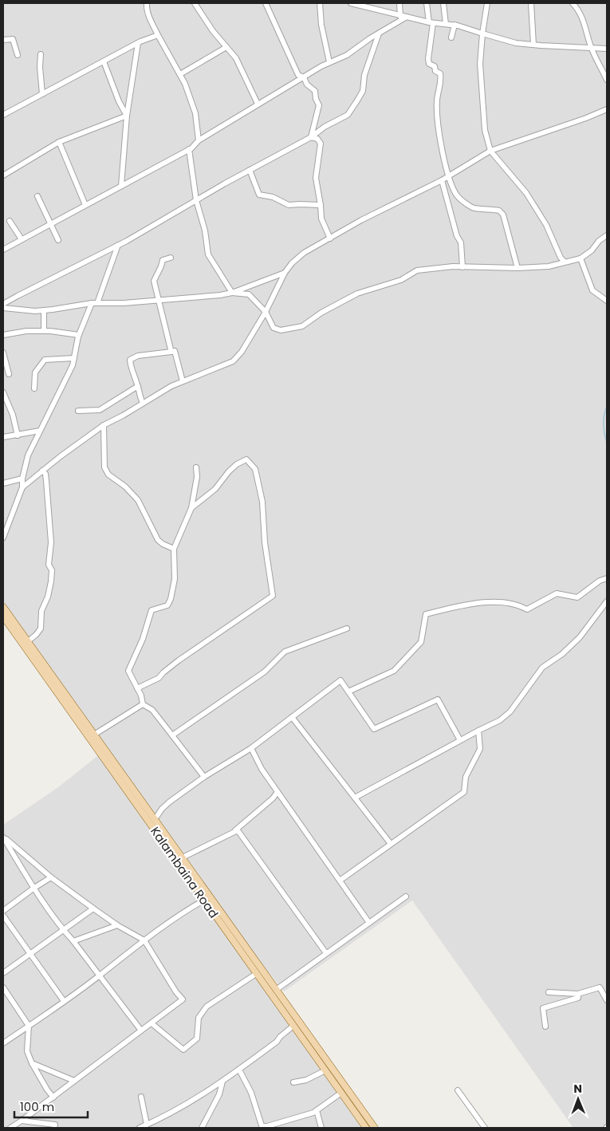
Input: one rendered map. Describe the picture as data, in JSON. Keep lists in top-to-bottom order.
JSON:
{
  "streets": {
    "main road": ["Kalambaina Road"]
  },
  "scale_bar": "100 m",
  "north": "top"
}
